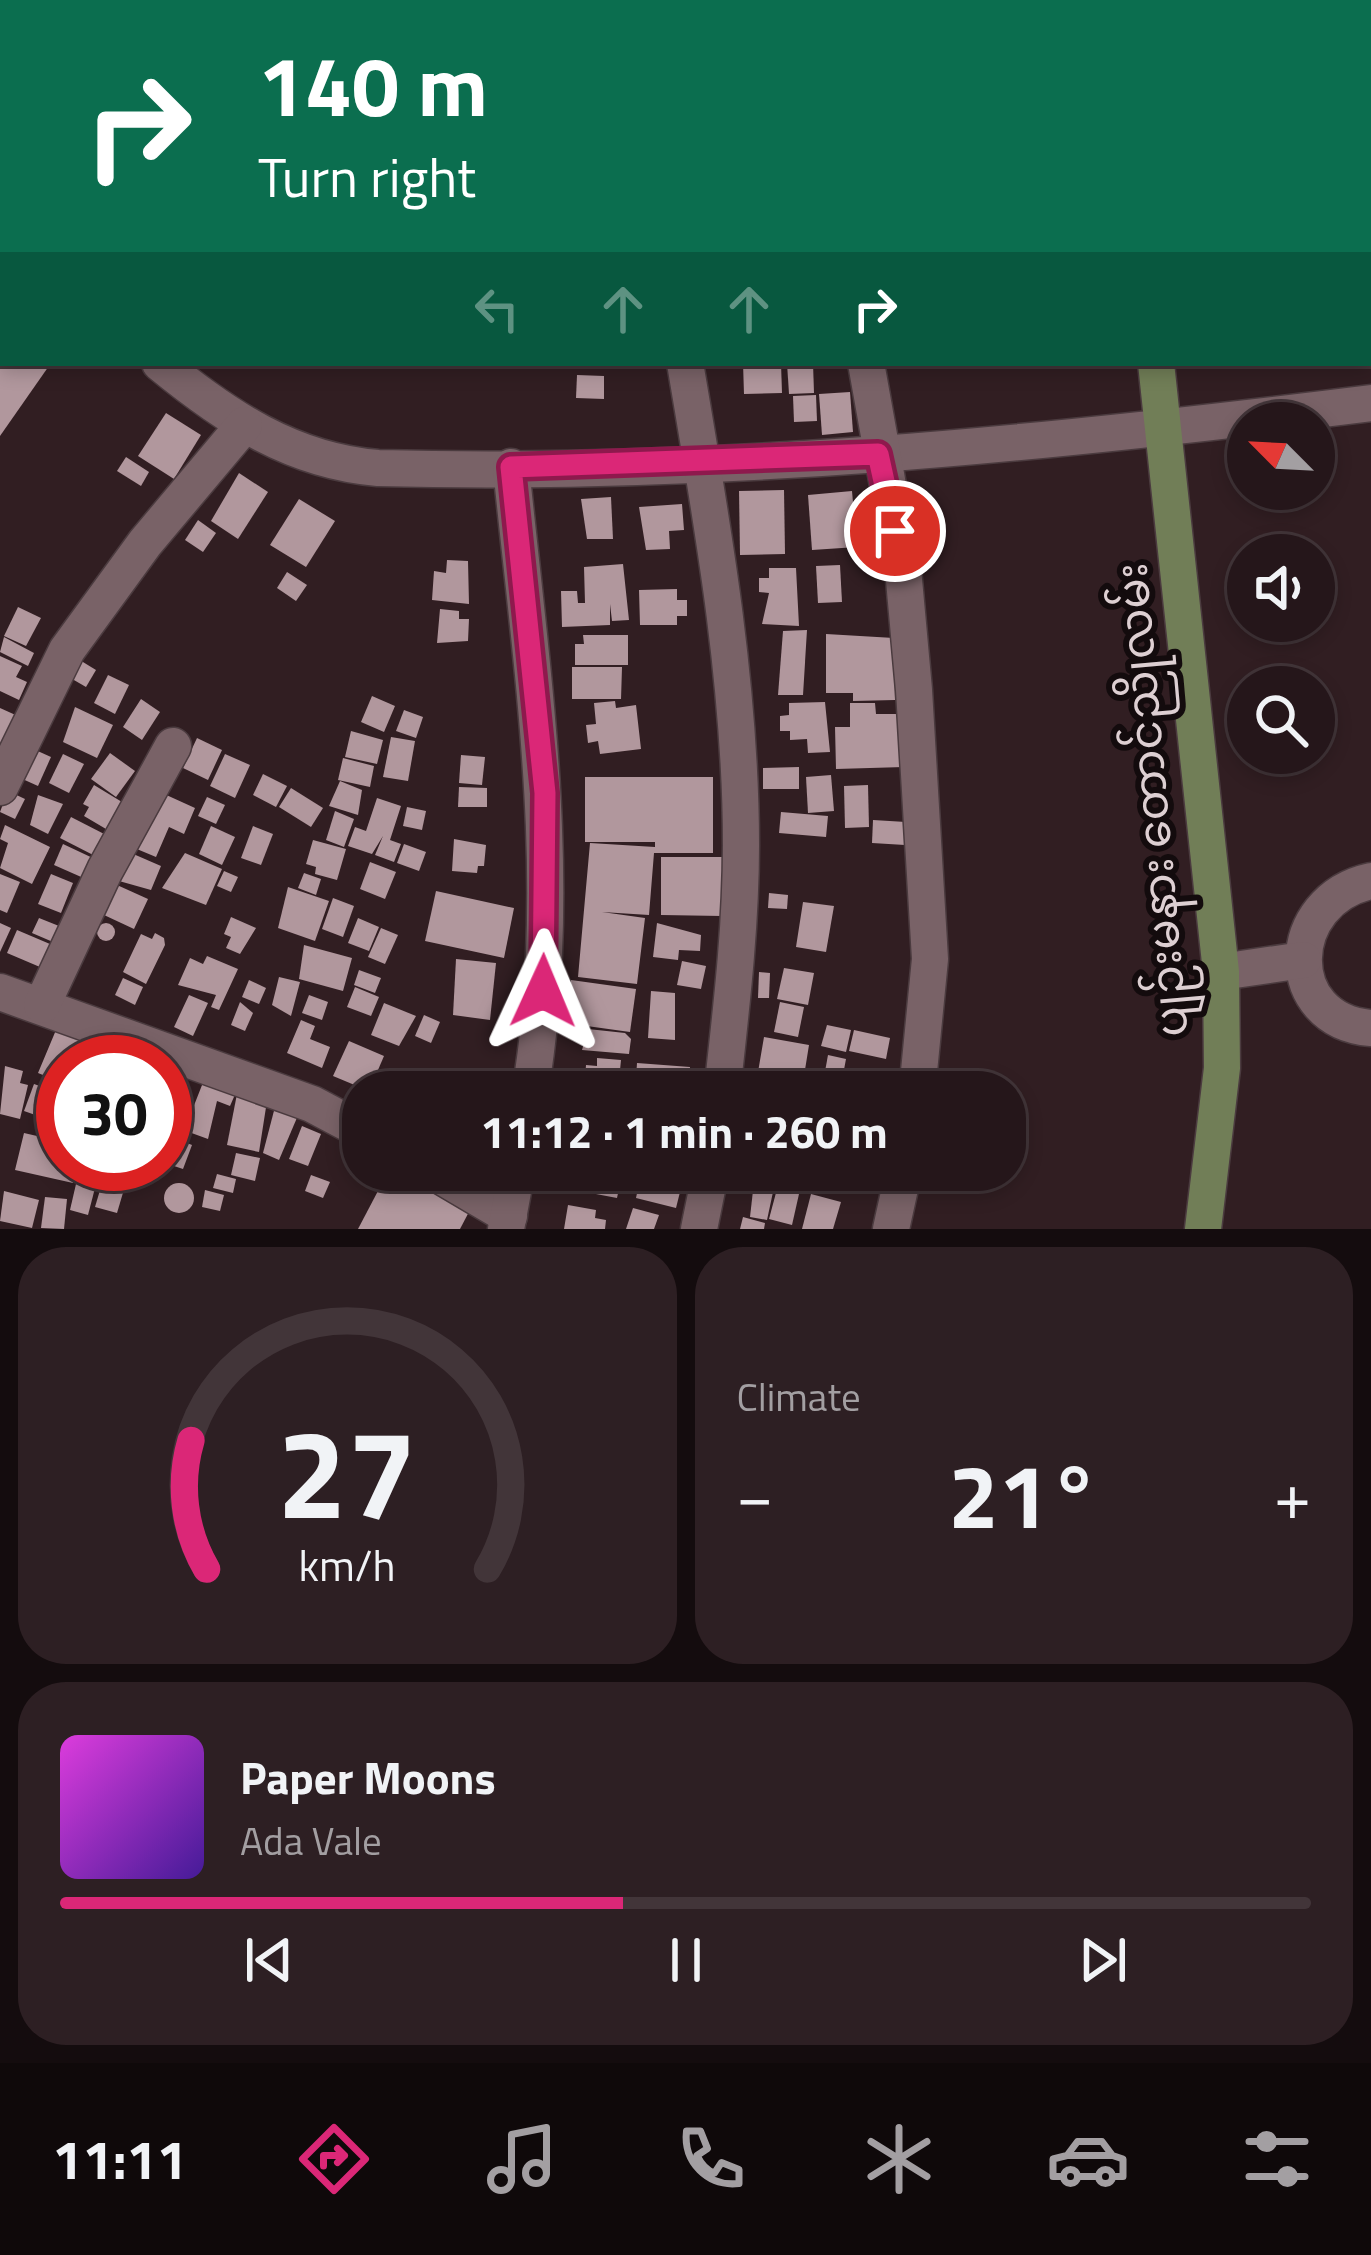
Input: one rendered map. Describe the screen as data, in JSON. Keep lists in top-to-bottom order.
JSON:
{
  "streets": {
    "main road": ["ပျဉ်းမနား တောင်ညိုလမ်း"]
  },
  "north": "top left",
  "page": {
    "turn": ["140 m", "Turn right"],
    "limit": "30",
    "trip": "11:12 · 1 min · 260 m",
    "tile": "Climate",
    "heat": ["−", "21°", "+"],
    "song": ["Paper Moons", "Ada Vale"],
    "tabs": "11:11",
    "gauge": ["27", "km/h"]
  }
}
